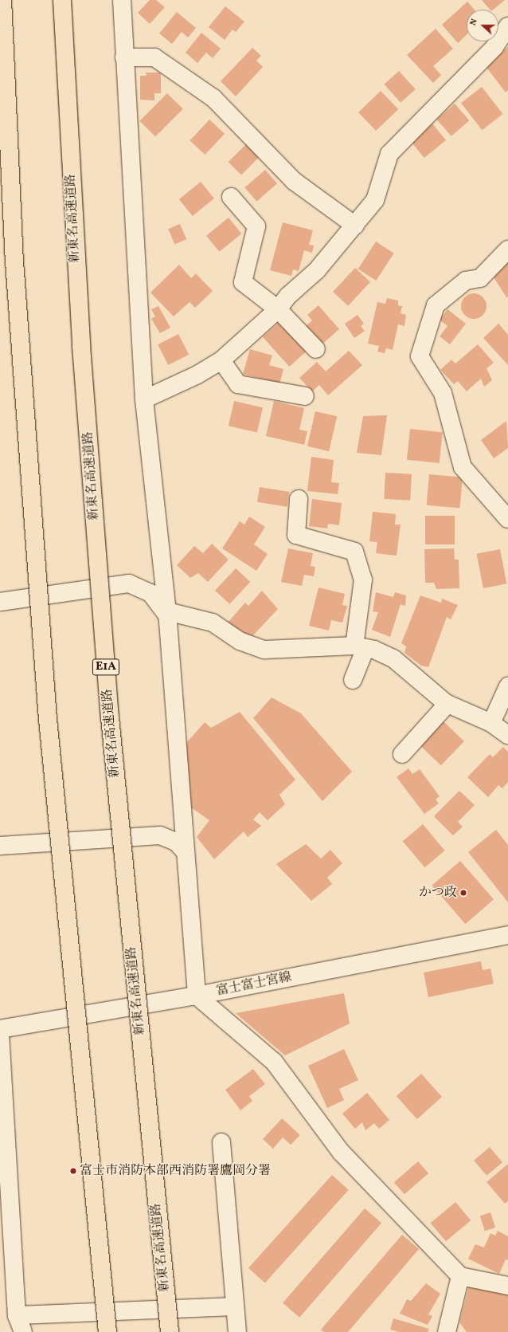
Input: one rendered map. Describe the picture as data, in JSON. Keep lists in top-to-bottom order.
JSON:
{
  "streets": {
    "highway": ["新東名高速道路", "E1A"],
    "street": ["富士富士宮線"]
  },
  "places": ["かつ政", "富士市消防本部西消防署鷹岡分署"],
  "north": "left"
}
